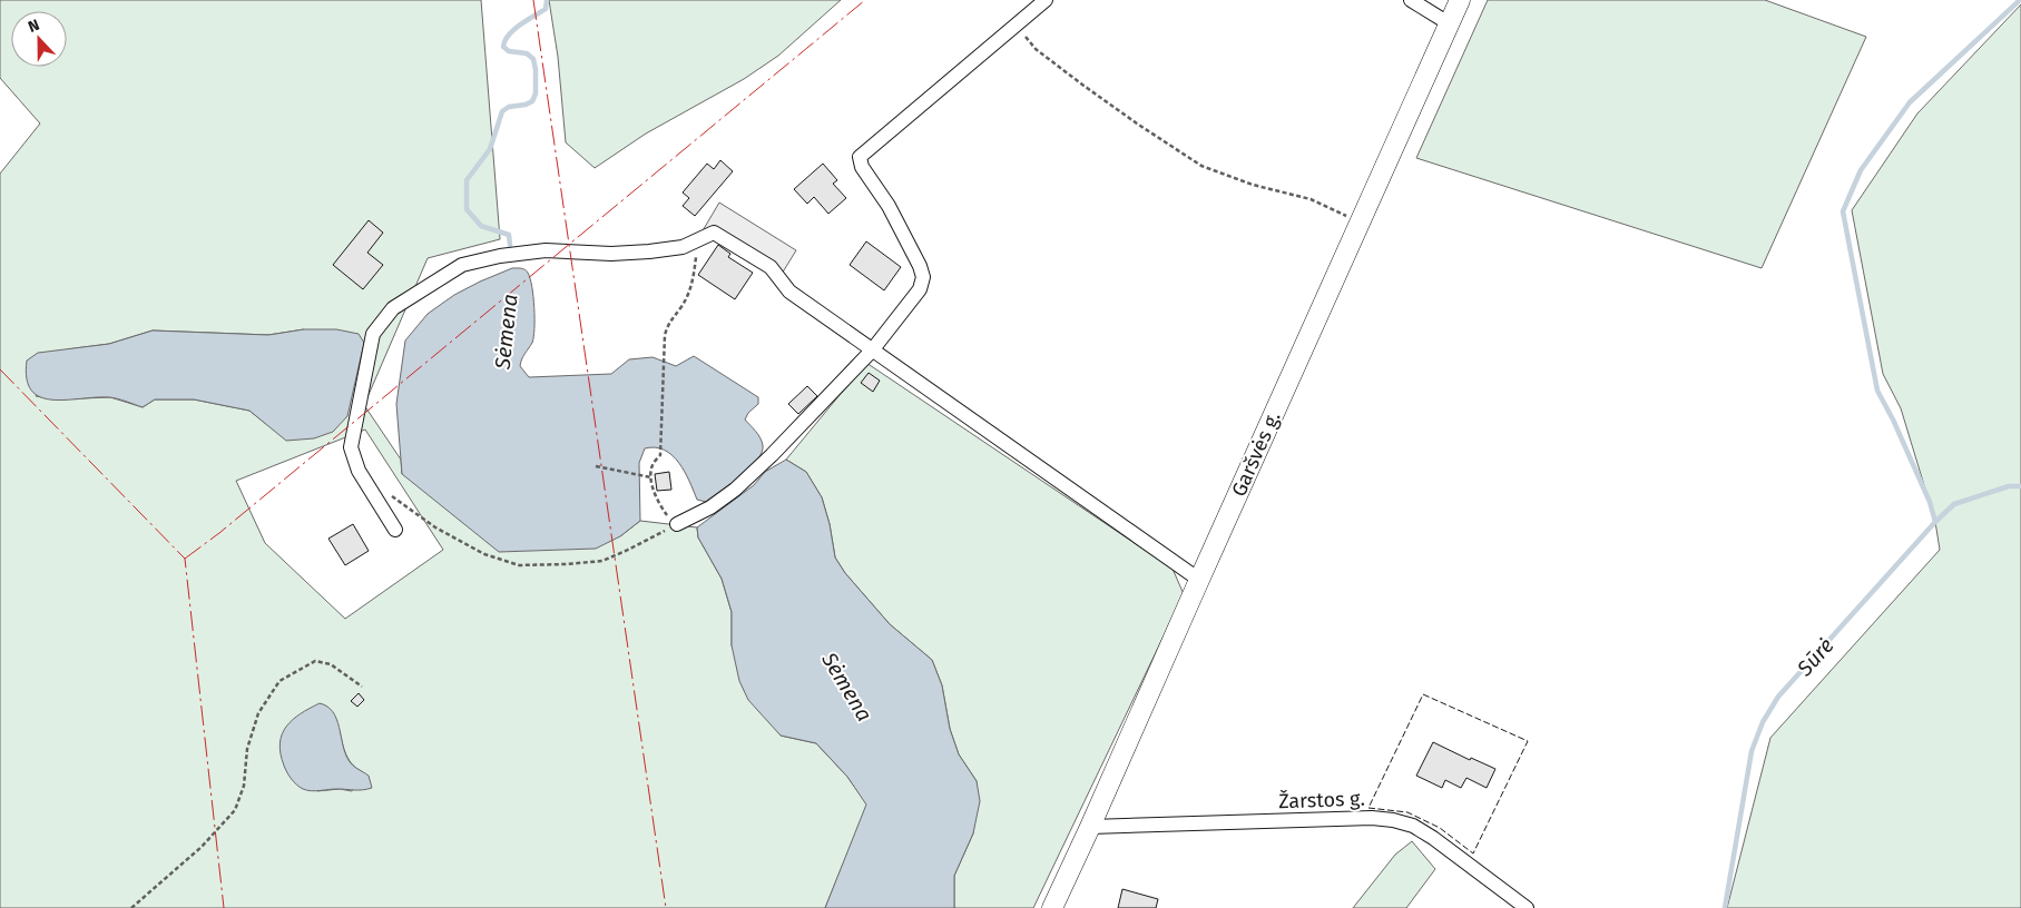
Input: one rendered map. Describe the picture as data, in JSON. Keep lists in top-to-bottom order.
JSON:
{
  "streets": {
    "main road": ["Garšvės g."],
    "street": ["Žarstos g."]
  },
  "crossings": [
    ["Garšvės g.", "Žarstos g."]
  ],
  "water": ["Sėmena", "Sūrė"],
  "north": "top"
}
